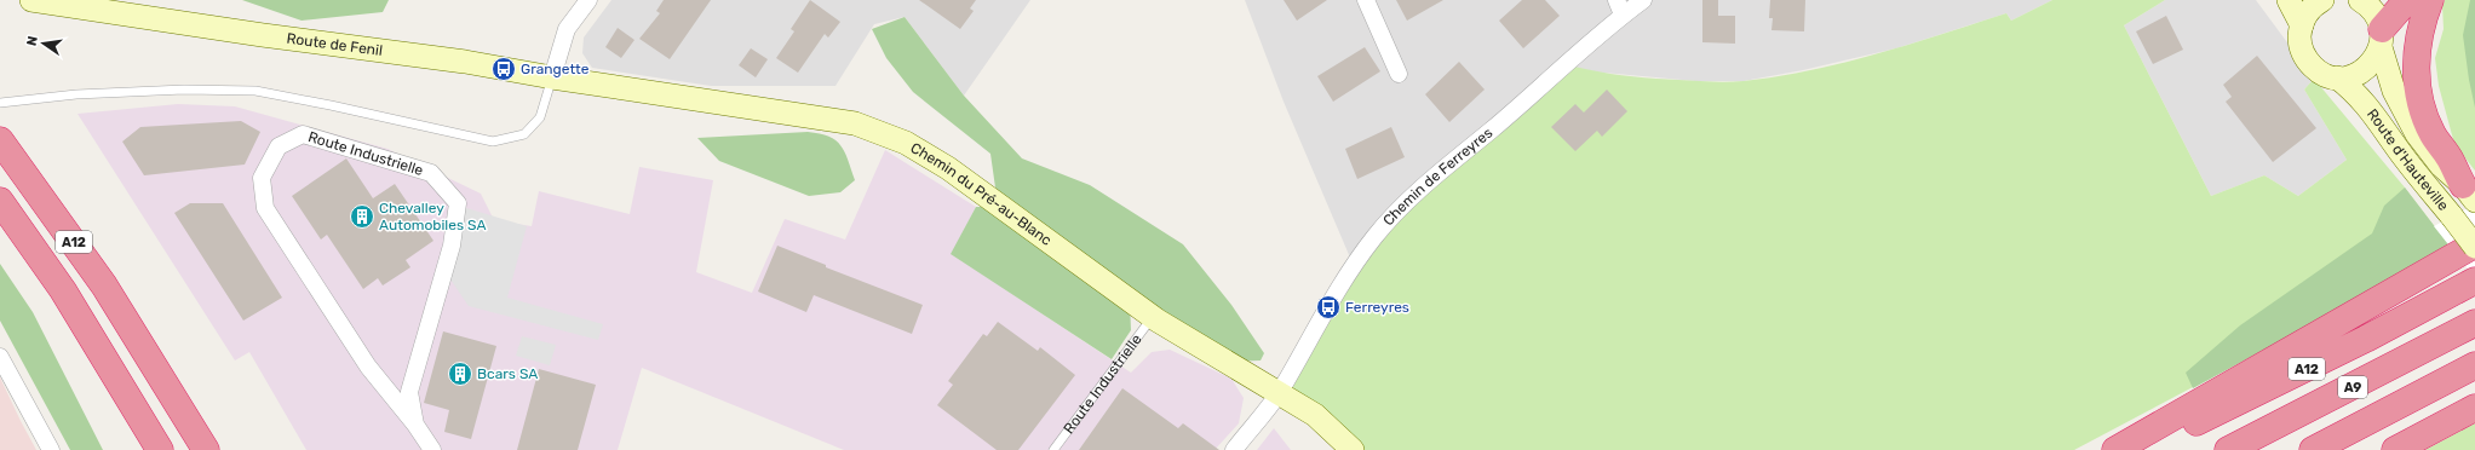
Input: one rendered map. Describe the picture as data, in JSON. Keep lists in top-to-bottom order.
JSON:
{
  "streets": {
    "highway": ["A12", "A9"],
    "street": [
      "Route de Fenil",
      "Route Industrielle",
      "Route d'Hauteville",
      "Chemin de Ferreyres",
      "Chemin du Pré-au-Blanc"
    ]
  },
  "crossings": [
    ["Route de Fenil", "Chemin du Pré-au-Blanc"],
    ["Route Industrielle", "Chemin du Pré-au-Blanc"],
    ["Chemin de Ferreyres", "Chemin du Pré-au-Blanc"]
  ],
  "places": {
    "bus stop": ["Grangette", "Ferreyres"],
    "building": ["Chevalley Automobiles SA", "Bcars SA"]
  },
  "north": "left"
}
